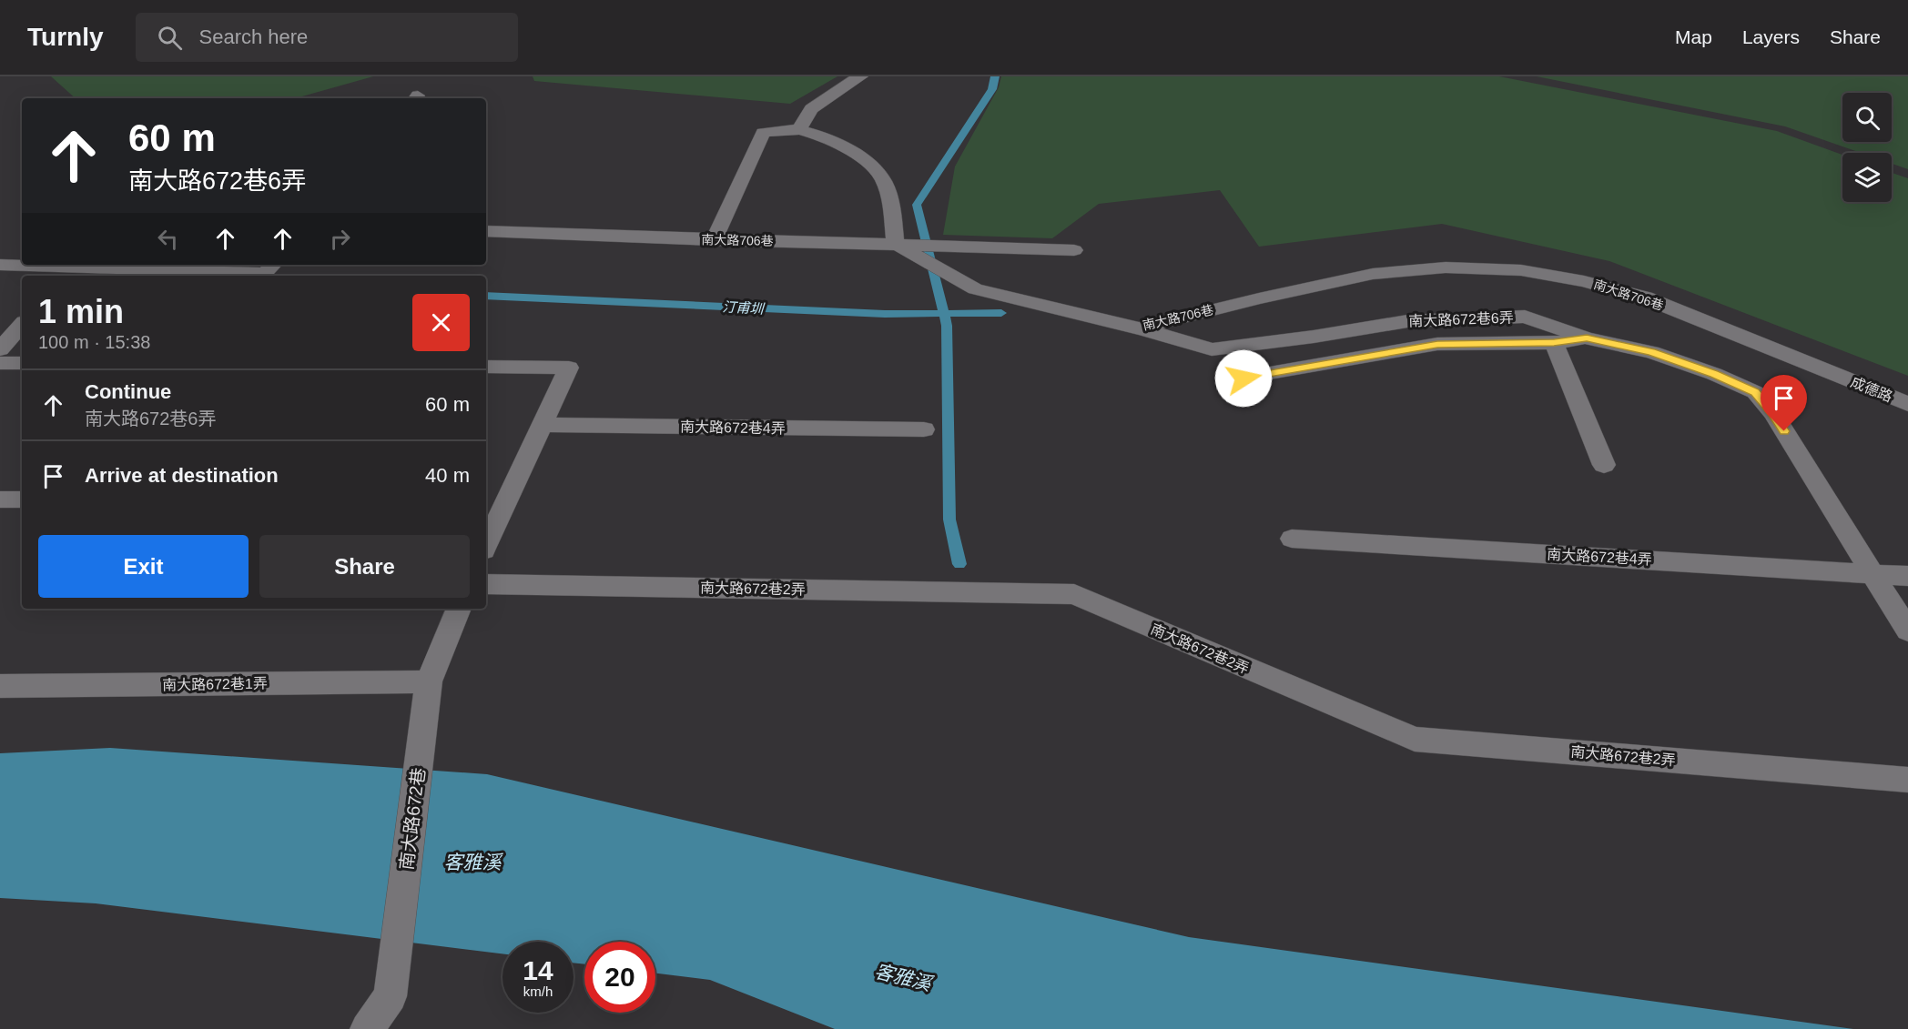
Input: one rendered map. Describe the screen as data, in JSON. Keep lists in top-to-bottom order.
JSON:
{
  "streets": {
    "lane": [
      "南大路706巷",
      "南大路672巷6弄",
      "成德路",
      "南大路672巷4弄",
      "南大路672巷2弄",
      "南大路672巷1弄",
      "南大路672巷"
    ]
  },
  "crossings": [
    ["南大路706巷", "南大路672巷6弄"],
    ["南大路706巷", "成德路"],
    ["南大路672巷6弄", "南大路672巷4弄"],
    ["南大路672巷1弄", "南大路672巷"]
  ],
  "water": ["汀甫圳", "客雅溪"],
  "page": {
    "header": "Turnly",
    "search": "Search here",
    "nav": ["Map", "Layers", "Share"],
    "turn": ["60 m", "南大路672巷6弄"],
    "heading": ["1 min", "100 m · 15:38"],
    "list": [
      {
        "name": "Continue",
        "note": "南大路672巷6弄",
        "value": "60 m"
      },
      {
        "name": "Arrive at destination",
        "value": "40 m"
      }
    ],
    "buttons": ["Exit", "Share"],
    "speed": "14 km/h",
    "limit": "20"
  }
}
